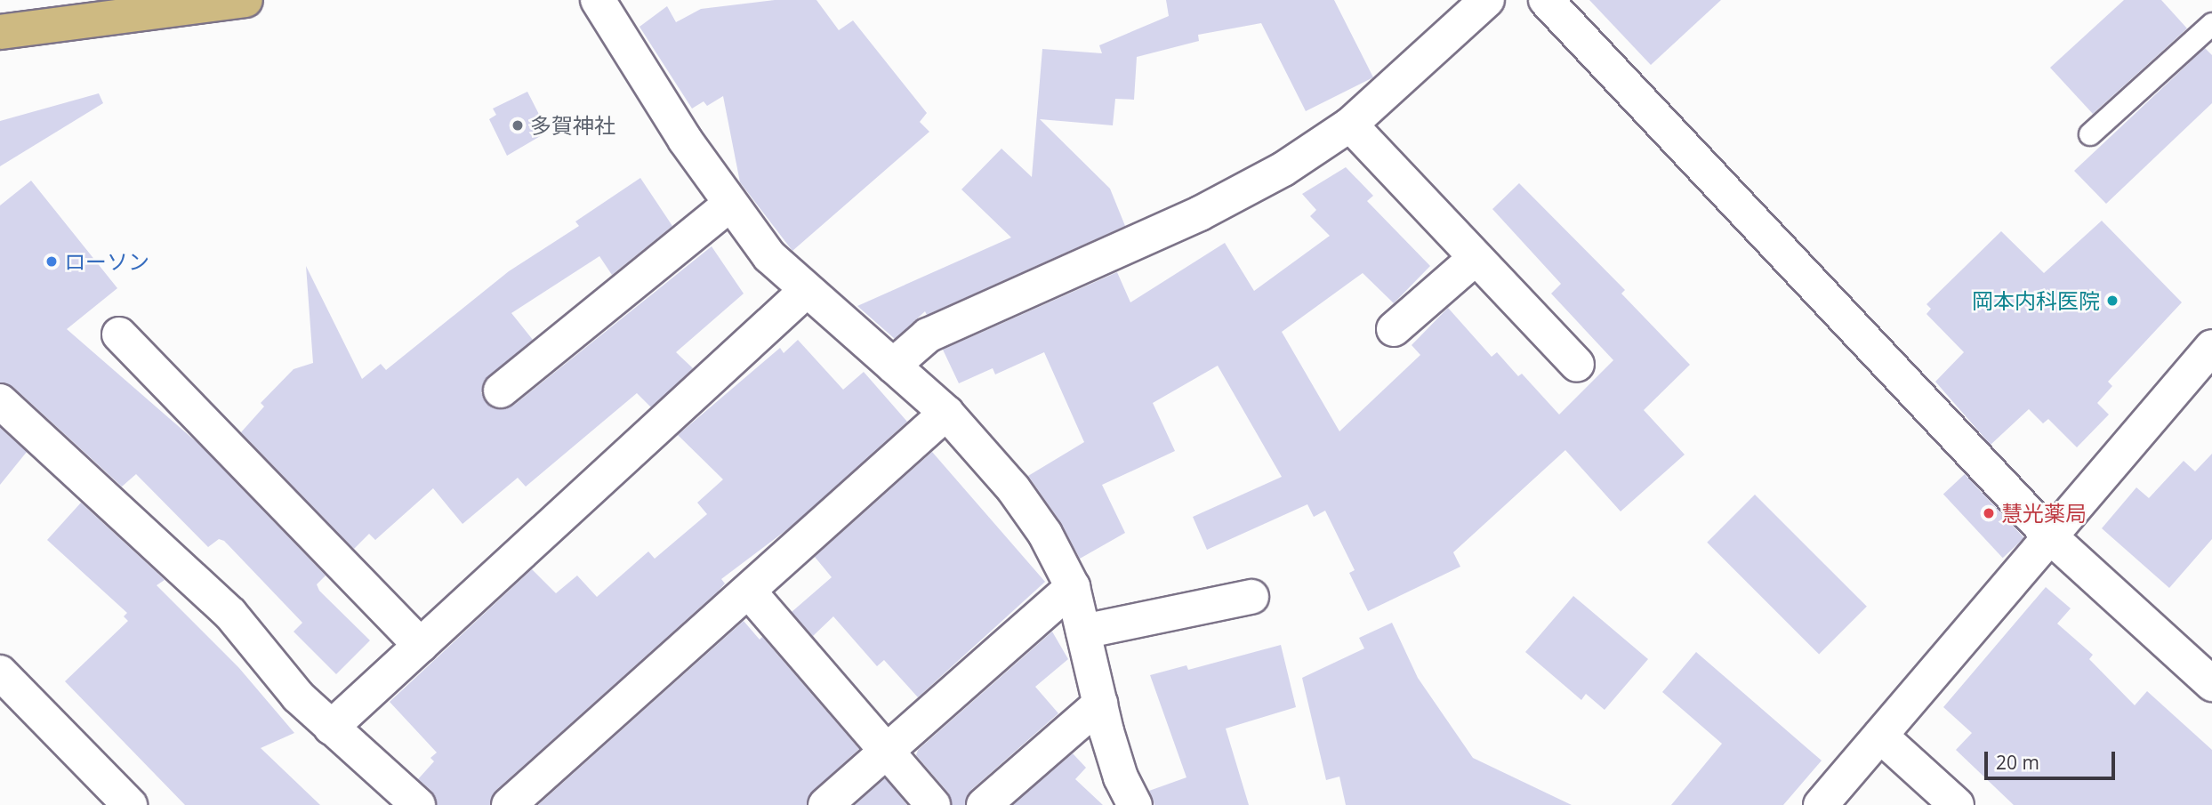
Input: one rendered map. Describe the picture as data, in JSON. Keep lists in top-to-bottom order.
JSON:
{
  "places": [
    "多賀神社",
    "ローソン",
    "岡本内科医院",
    "慧光薬局"
  ],
  "scale_bar": "20 m"
}
